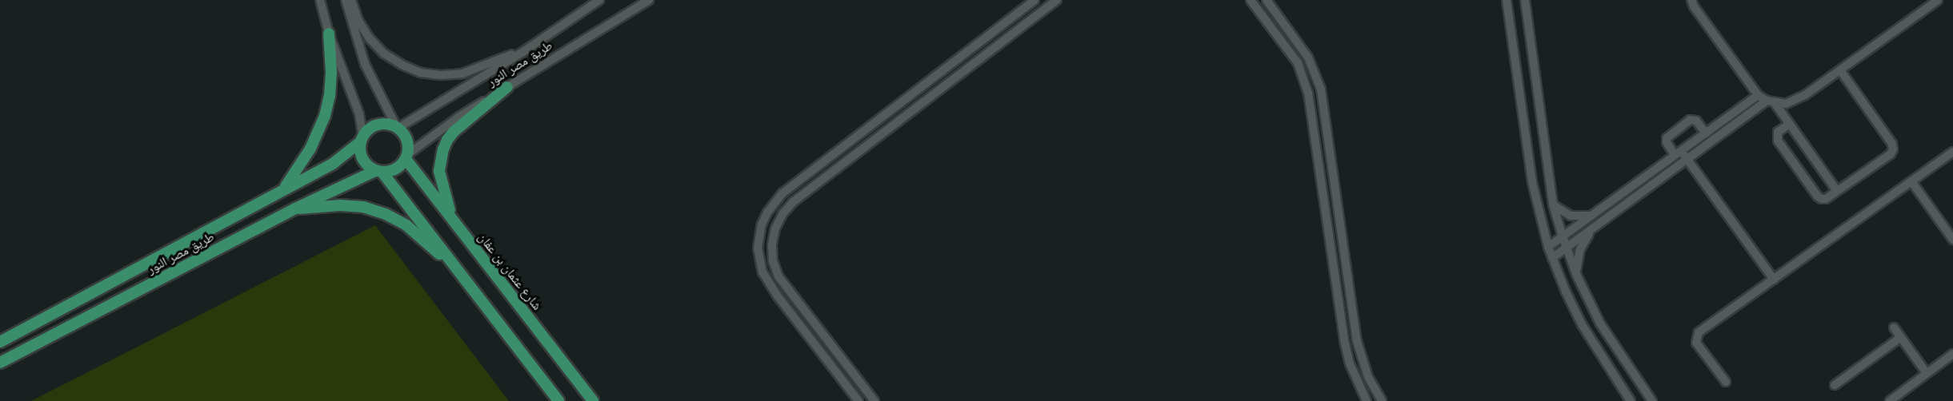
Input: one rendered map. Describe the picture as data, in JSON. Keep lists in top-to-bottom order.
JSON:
{
  "streets": {
    "main road": ["طريق مصر النور", "شارع عثمان بن عفان"]
  },
  "crossings": [
    ["طريق مصر النور", "شارع عثمان بن عفان"]
  ]
}
